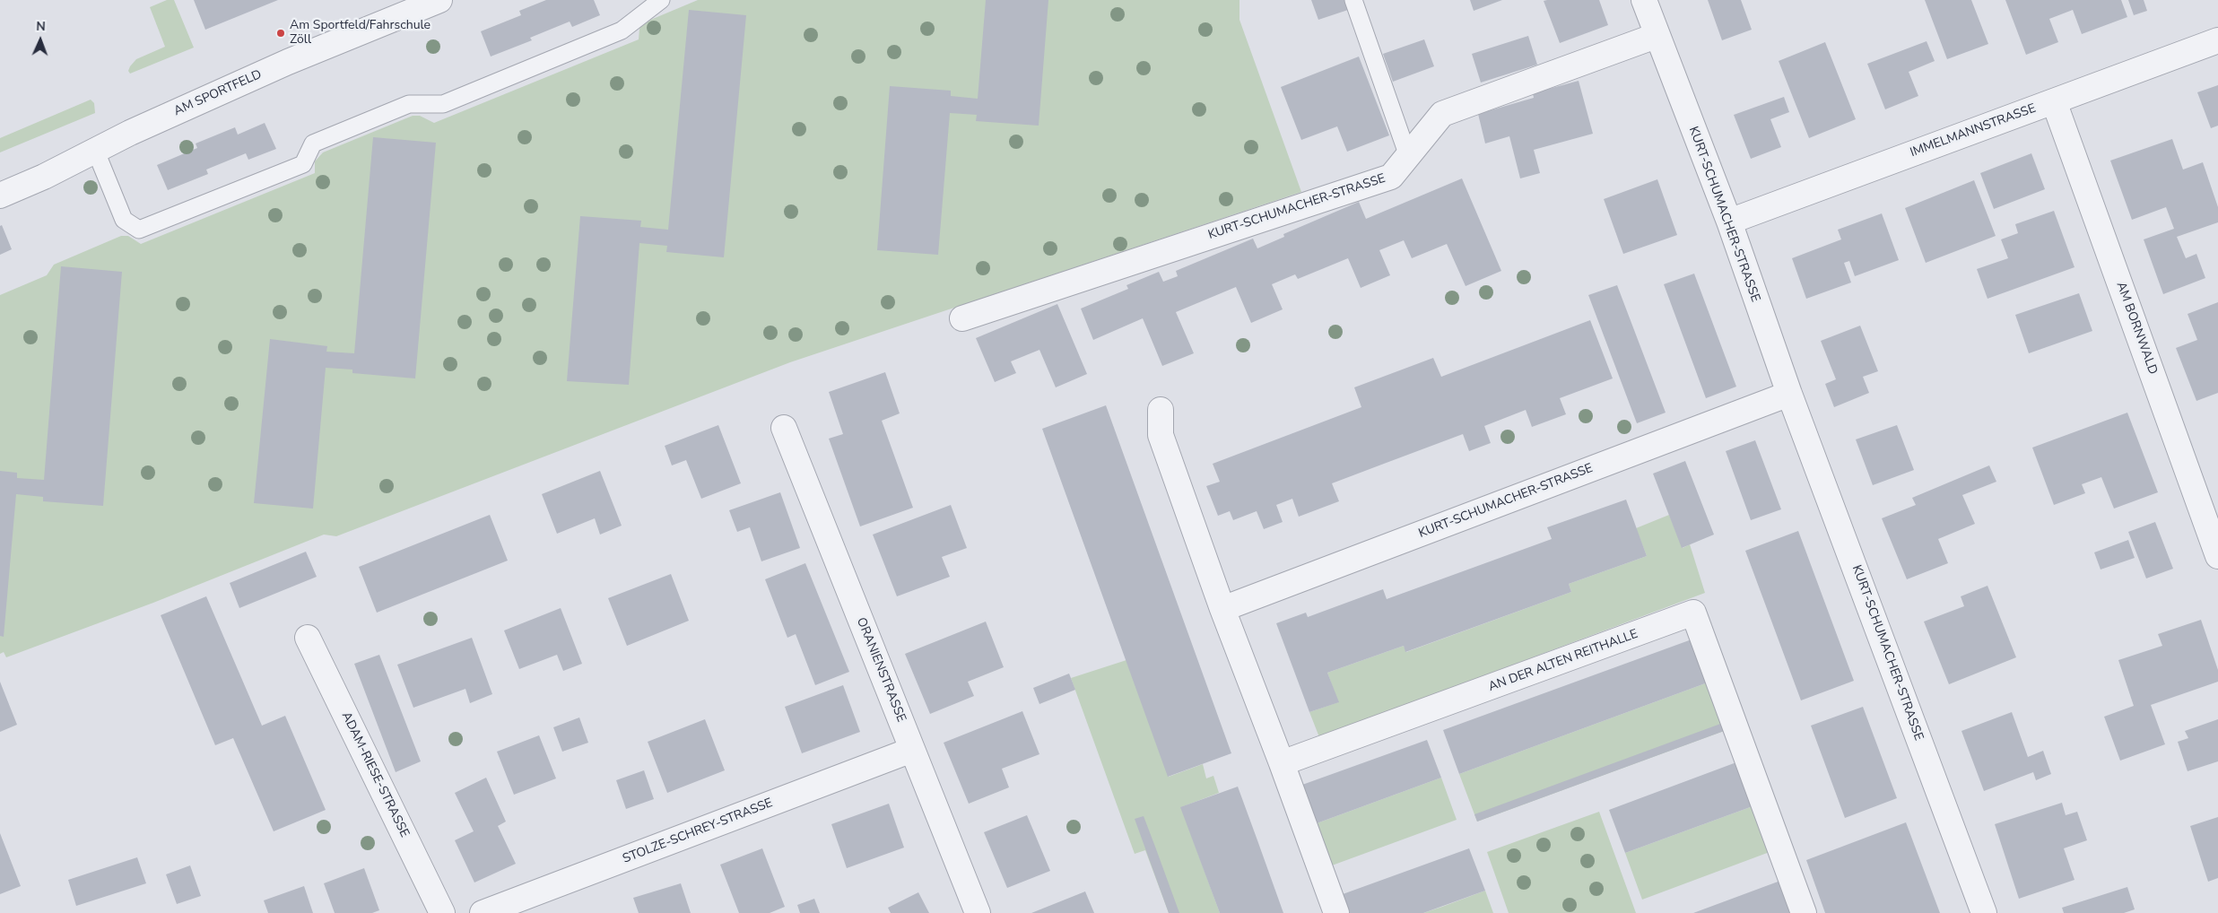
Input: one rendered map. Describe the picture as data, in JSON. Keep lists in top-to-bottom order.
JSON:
{
  "streets": {
    "street": [
      "AM SPORTFELD",
      "IMMELMANNSTRASSE",
      "KURT-SCHUMACHER-STRASSE",
      "AM BORNWALD",
      "AN DER ALTEN REITHALLE",
      "ORANIENSTRASSE",
      "ADAM-RIESE-STRASSE",
      "STOLZE-SCHREY-STRASSE"
    ]
  },
  "crossings": [
    ["IMMELMANNSTRASSE", "KURT-SCHUMACHER-STRASSE"],
    ["IMMELMANNSTRASSE", "AM BORNWALD"],
    ["ORANIENSTRASSE", "STOLZE-SCHREY-STRASSE"]
  ],
  "places": ["Am Sportfeld/Fahrschule Zöll"],
  "north": "top"
}
